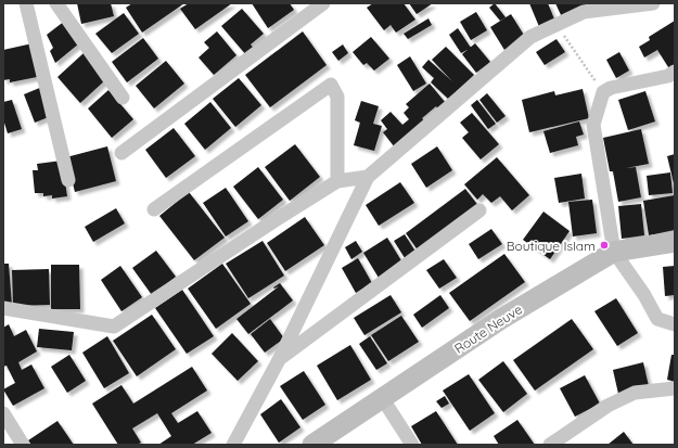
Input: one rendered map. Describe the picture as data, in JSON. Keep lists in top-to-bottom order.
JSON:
{
  "streets": {
    "main road": ["Route Neuve"]
  },
  "places": ["Boutique Islam"]
}
